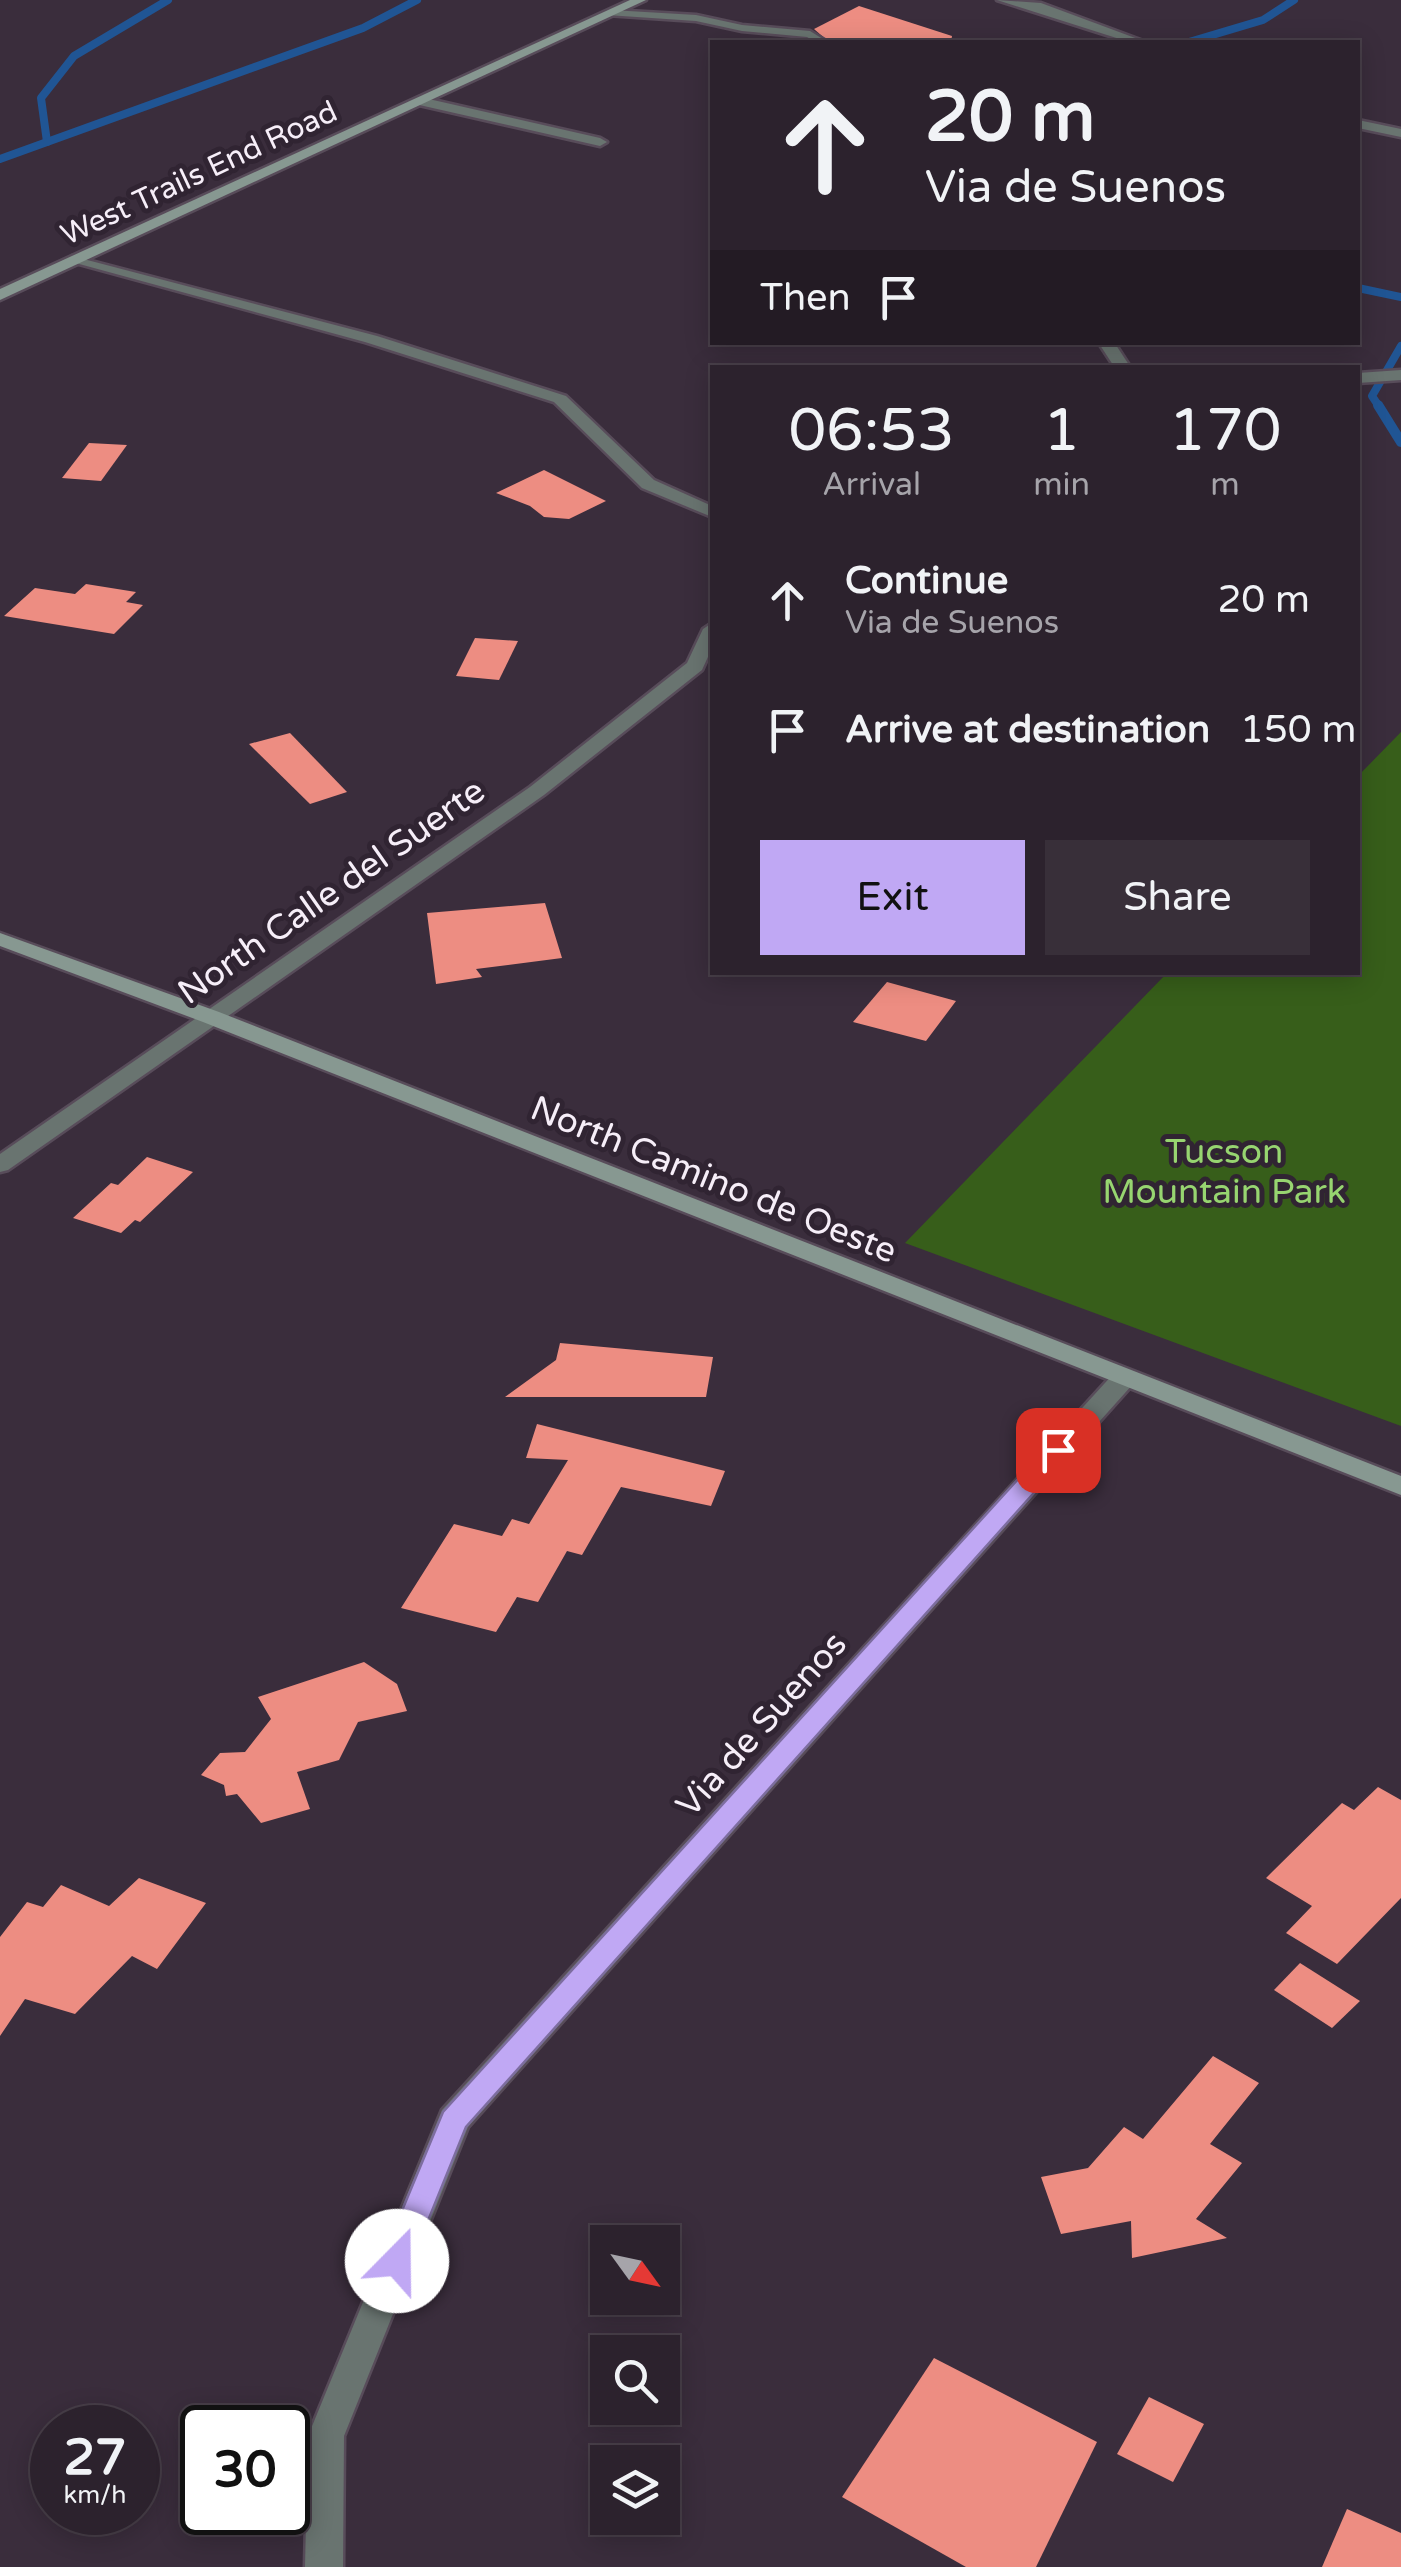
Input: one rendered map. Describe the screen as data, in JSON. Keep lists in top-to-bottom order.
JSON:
{
  "streets": {
    "street": [
      "West Trails End Road",
      "North Calle del Suerte",
      "North Camino de Oeste",
      "Via de Suenos"
    ]
  },
  "crossings": [
    ["North Calle del Suerte", "North Camino de Oeste"],
    ["North Camino de Oeste", "Via de Suenos"]
  ],
  "parks": ["Tucson Mountain Park"],
  "north": "bottom right",
  "page": {
    "turn": ["20 m", "Via de Suenos"],
    "then": "Then",
    "eta": [
      "06:53",
      "Arrival",
      "1",
      "min",
      "170",
      "m"
    ],
    "list": [
      {
        "name": "Continue",
        "note": "Via de Suenos",
        "value": "20 m"
      },
      {
        "name": "Arrive at destination",
        "value": "150 m"
      }
    ],
    "buttons": ["Exit", "Share"],
    "speed": "27 km/h",
    "limit": "30"
  }
}
